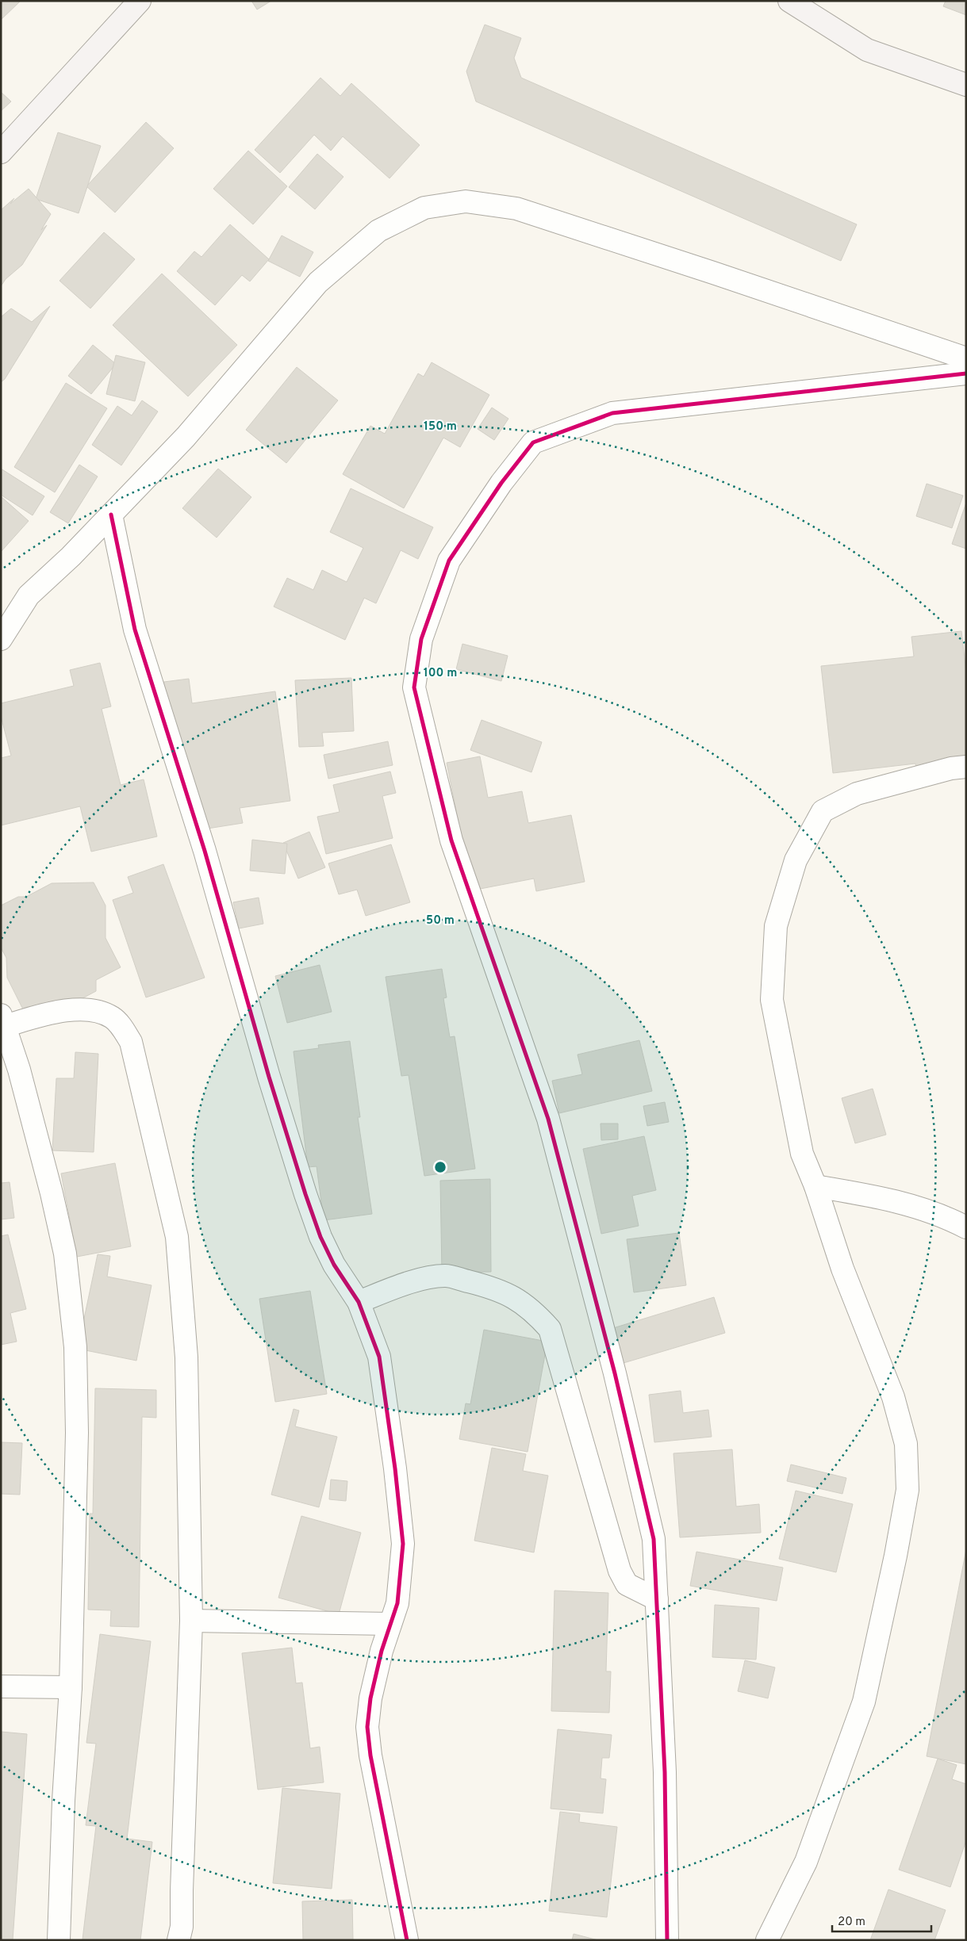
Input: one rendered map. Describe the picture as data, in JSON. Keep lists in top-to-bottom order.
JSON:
{
  "scale_bar": "20 m",
  "rings": ["150 m", "100 m", "50 m"]
}
